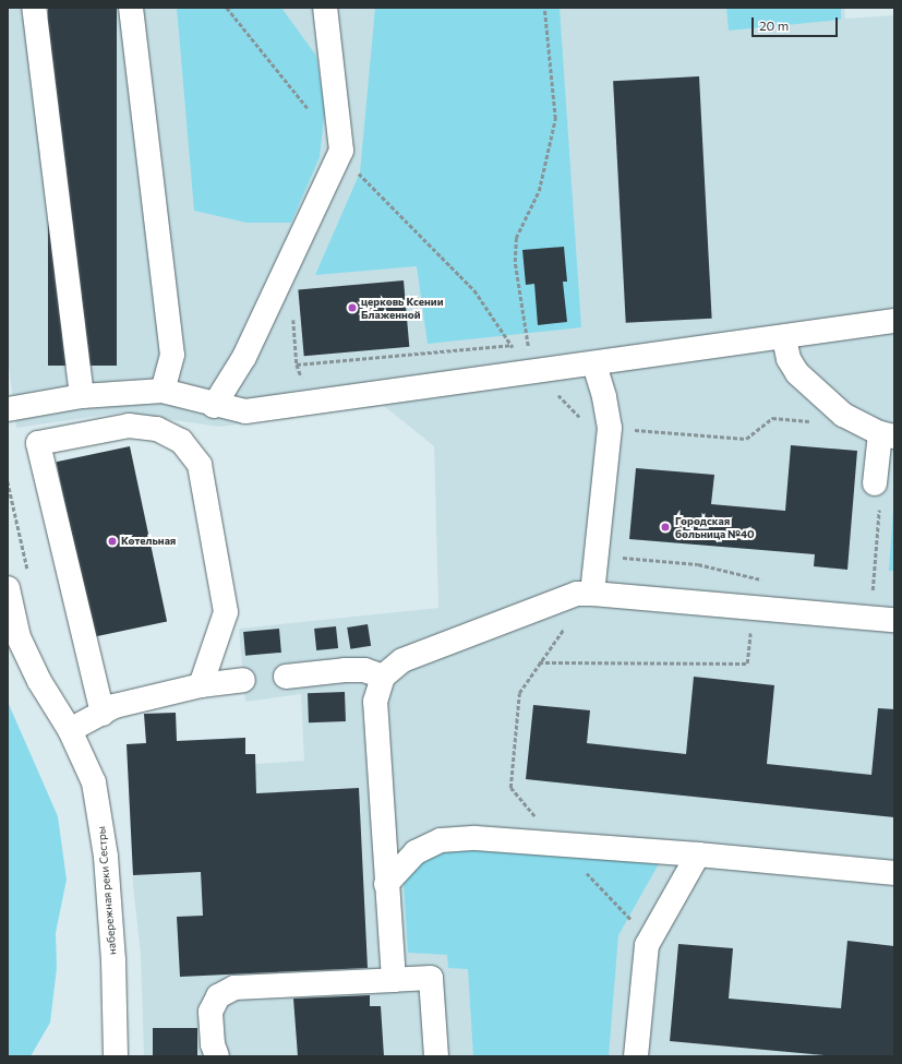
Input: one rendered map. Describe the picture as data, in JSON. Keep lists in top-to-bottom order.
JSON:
{
  "streets": {
    "street": ["набережная реки Сестры"]
  },
  "places": ["церковь Ксении Блаженной", "Городская больница №40", "Котельная"],
  "scale_bar": "20 m"
}
